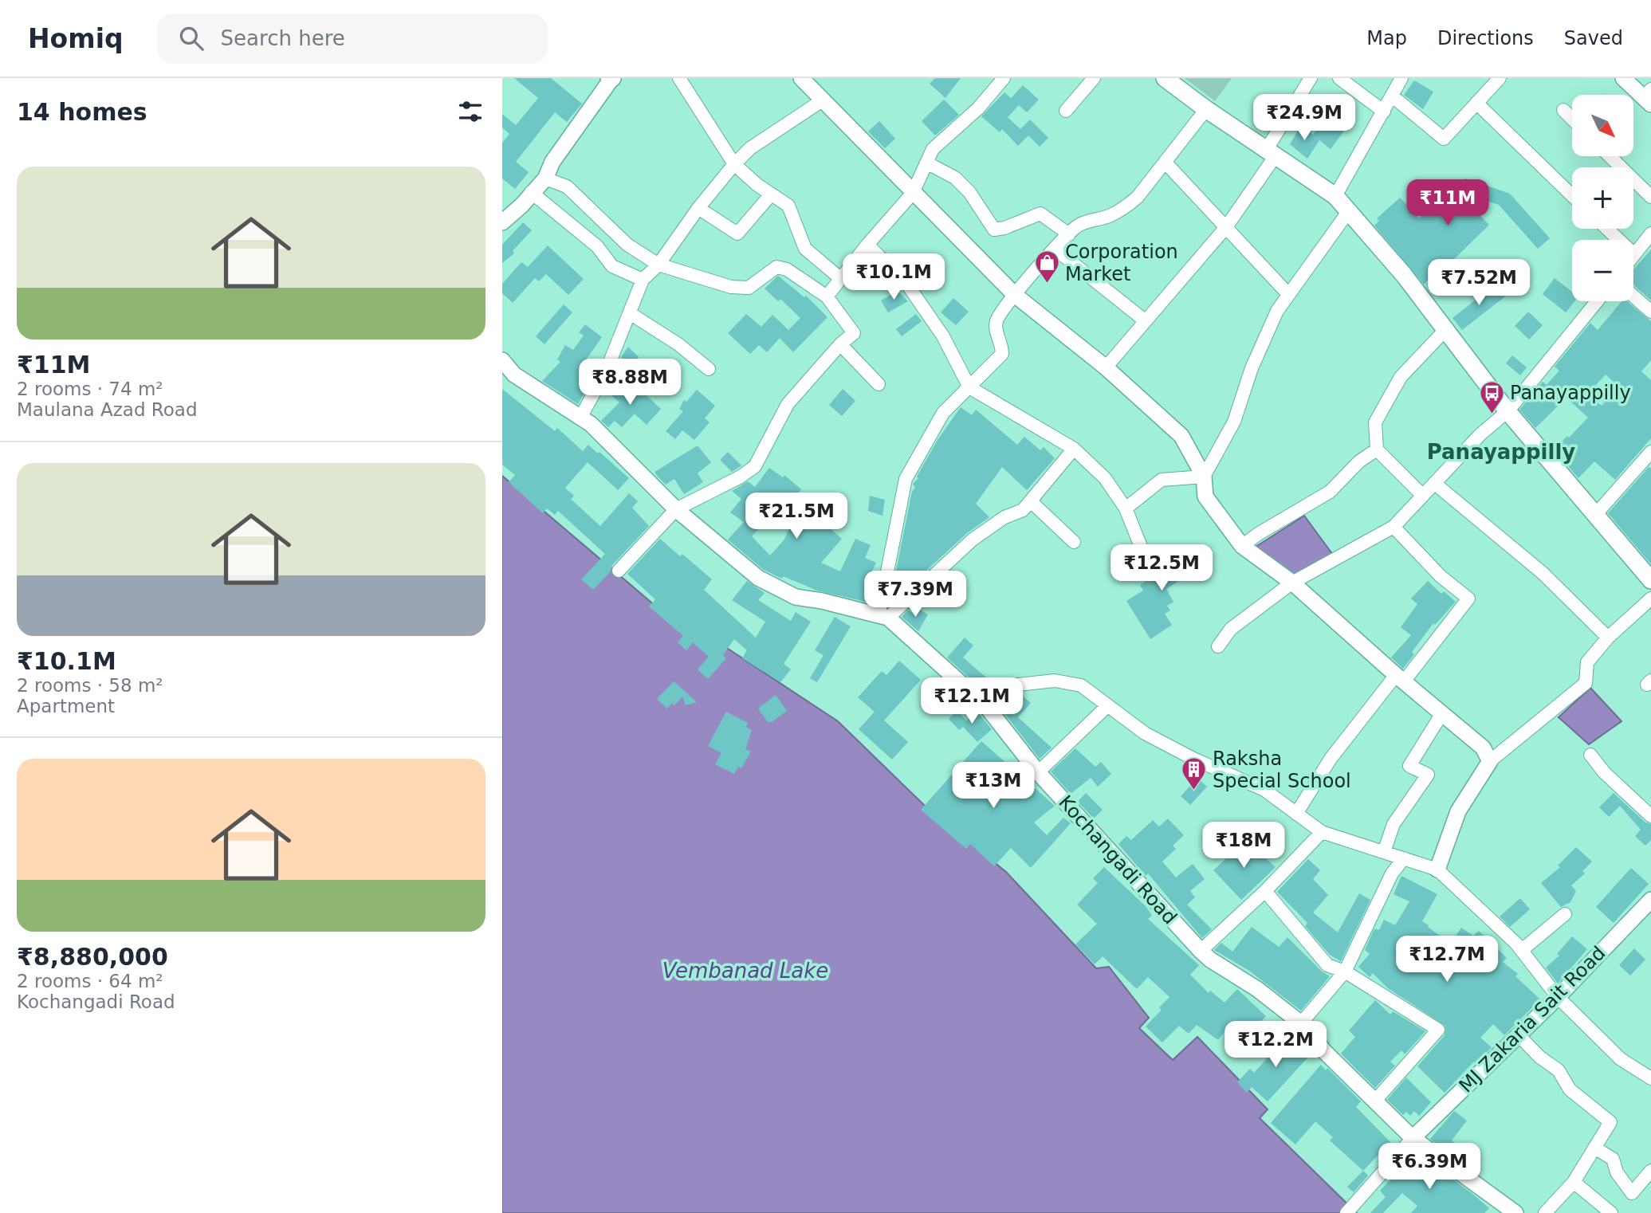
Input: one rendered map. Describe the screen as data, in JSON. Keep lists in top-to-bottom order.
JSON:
{
  "streets": {
    "street": ["Kochangadi Road", "MJ Zakaria Sait Road"]
  },
  "crossings": [
    ["Kochangadi Road", "MJ Zakaria Sait Road"]
  ],
  "districts": ["Panayappilly"],
  "water": ["Vembanad Lake"],
  "places": {
    "shop": ["Corporation Market"],
    "bus stop": ["Panayappilly"],
    "building": ["Raksha Special School"]
  },
  "north": "bottom right",
  "page": {
    "header": "Homiq",
    "search": "Search here",
    "nav": ["Map", "Directions", "Saved"],
    "heading": "14 homes",
    "price": [
      "₹24.9M",
      "₹11M",
      "₹10.1M",
      "₹7.52M",
      "₹8.88M",
      "₹21.5M",
      "₹12.5M",
      "₹7.39M",
      "₹12.1M",
      "₹13M",
      "₹18M",
      "₹12.7M",
      "₹12.2M",
      "₹6.39M"
    ],
    "map_buttons": ["+", "−"],
    "list": [
      {
        "name": "₹11M",
        "note": "2 rooms · 74 m² · Maulana Azad Road"
      },
      {
        "name": "₹10.1M",
        "note": "2 rooms · 58 m² · Apartment"
      },
      {
        "name": "₹8,880,000",
        "note": "2 rooms · 64 m² · Kochangadi Road"
      }
    ]
  }
}
